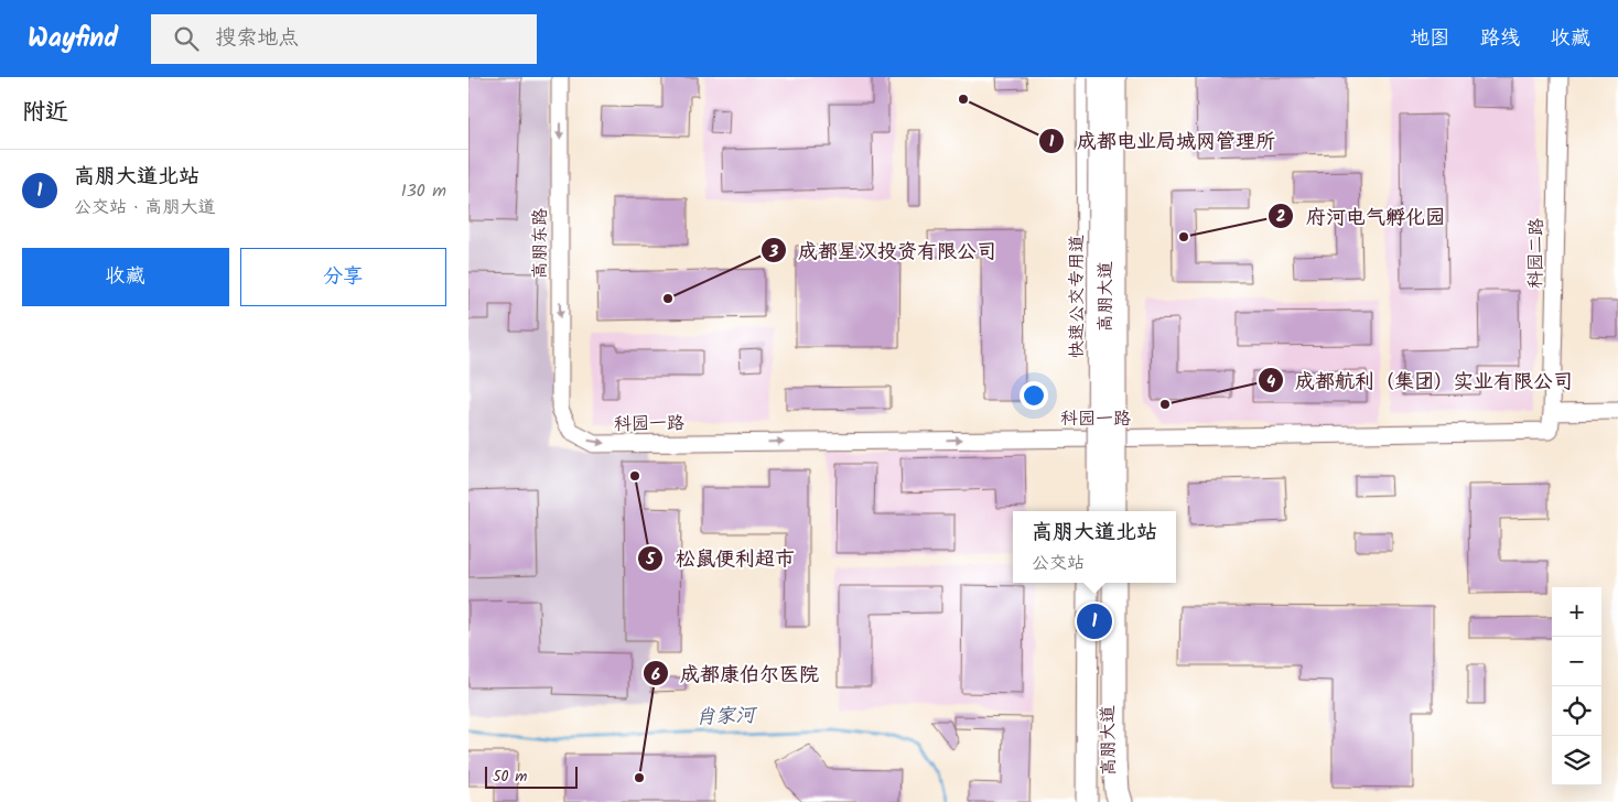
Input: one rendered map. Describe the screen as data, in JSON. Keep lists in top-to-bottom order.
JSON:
{
  "streets": {
    "main road": ["高朋大道"],
    "street": [
      "高朋东路",
      "科园二路",
      "快速公交专用道",
      "科园一路"
    ]
  },
  "crossings": [
    ["高朋东路", "科园一路"],
    ["科园二路", "科园一路"],
    ["高朋大道", "科园一路"]
  ],
  "one_way": ["高朋东路", "科园一路"],
  "water": ["肖家河"],
  "places": [
    "成都电业局城网管理所",
    "府河电气孵化园",
    "成都星汉投资有限公司",
    "成都航利（集团）实业有限公司",
    "松鼠便利超市",
    "成都康伯尔医院"
  ],
  "scale_bar": "50 m",
  "page": {
    "header": "Wayfind",
    "search": "搜索地点",
    "nav": ["地图", "路线", "收藏"],
    "heading": "附近",
    "list": [
      {
        "mark": "1",
        "name": "高朋大道北站",
        "note": "公交站 · 高朋大道",
        "value": "130 m"
      }
    ],
    "buttons": ["收藏", "分享"],
    "popup": ["高朋大道北站", "公交站"],
    "map_buttons": ["+", "−"],
    "pins": "1",
    "scale": "50 m"
  }
}
